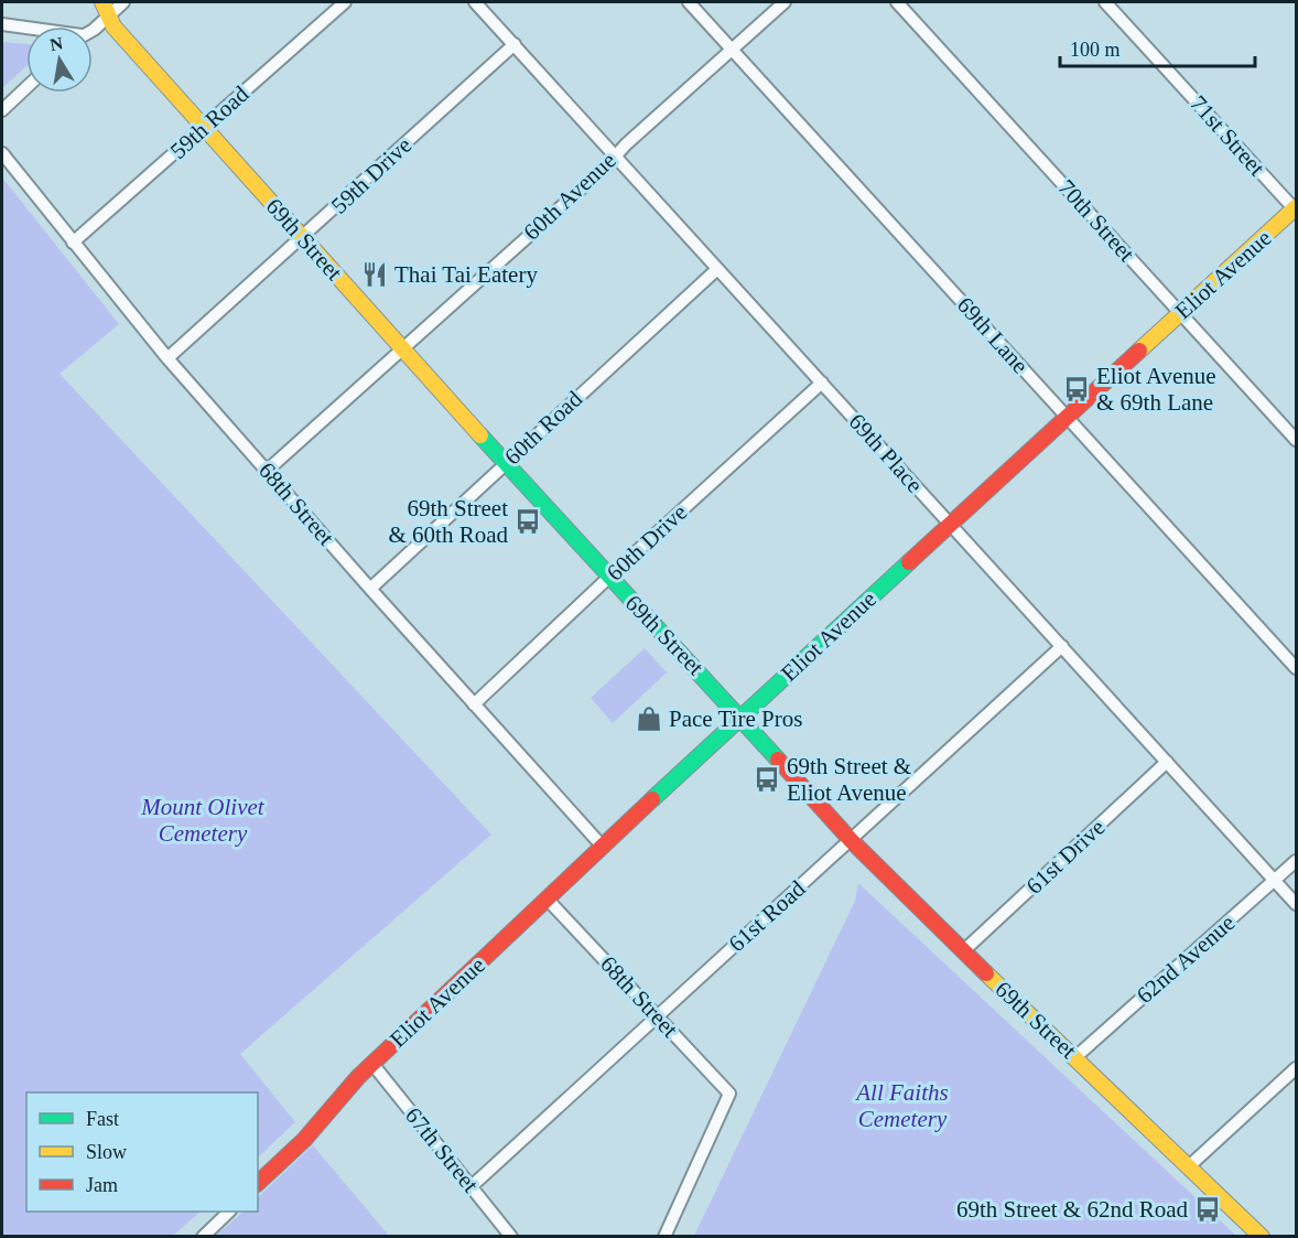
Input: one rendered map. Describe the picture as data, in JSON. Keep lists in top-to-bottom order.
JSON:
{
  "streets": {
    "main road": ["69th Street", "Eliot Avenue"],
    "street": [
      "59th Road",
      "71st Street",
      "59th Drive",
      "60th Avenue",
      "70th Street",
      "69th Lane",
      "60th Road",
      "69th Place",
      "68th Street",
      "60th Drive",
      "61st Drive",
      "61st Road",
      "62nd Avenue",
      "67th Street"
    ]
  },
  "crossings": [
    ["59th Road", "69th Street"],
    ["59th Road", "68th Street"],
    ["71st Street", "Eliot Avenue"],
    ["59th Drive", "69th Street"],
    ["59th Drive", "69th Place"],
    ["59th Drive", "68th Street"],
    ["60th Avenue", "69th Street"],
    ["60th Avenue", "69th Lane"],
    ["60th Avenue", "69th Place"],
    ["60th Avenue", "68th Street"],
    ["70th Street", "Eliot Avenue"],
    ["69th Street", "Eliot Avenue"],
    ["69th Street", "60th Road"],
    ["69th Street", "60th Drive"],
    ["69th Street", "61st Drive"],
    ["69th Street", "61st Road"],
    ["69th Street", "62nd Avenue"],
    ["Eliot Avenue", "69th Lane"],
    ["Eliot Avenue", "69th Place"],
    ["Eliot Avenue", "68th Street"],
    ["Eliot Avenue", "67th Street"],
    ["60th Road", "69th Place"],
    ["60th Road", "68th Street"],
    ["69th Place", "60th Drive"],
    ["69th Place", "61st Drive"],
    ["69th Place", "61st Road"],
    ["69th Place", "62nd Avenue"],
    ["68th Street", "60th Drive"],
    ["68th Street", "61st Road"],
    ["61st Road", "67th Street"]
  ],
  "parks": ["Mount Olivet Cemetery", "All Faiths Cemetery"],
  "places": {
    "restaurant": ["Thai Tai Eatery"],
    "bus stop": [
      "Eliot Avenue & 69th Lane",
      "69th Street & 60th Road",
      "69th Street & Eliot Avenue",
      "69th Street & 62nd Road"
    ],
    "shop": ["Pace Tire Pros"]
  },
  "legend": ["Fast", "Slow", "Jam"],
  "scale_bar": "100 m",
  "north": "top"
}
